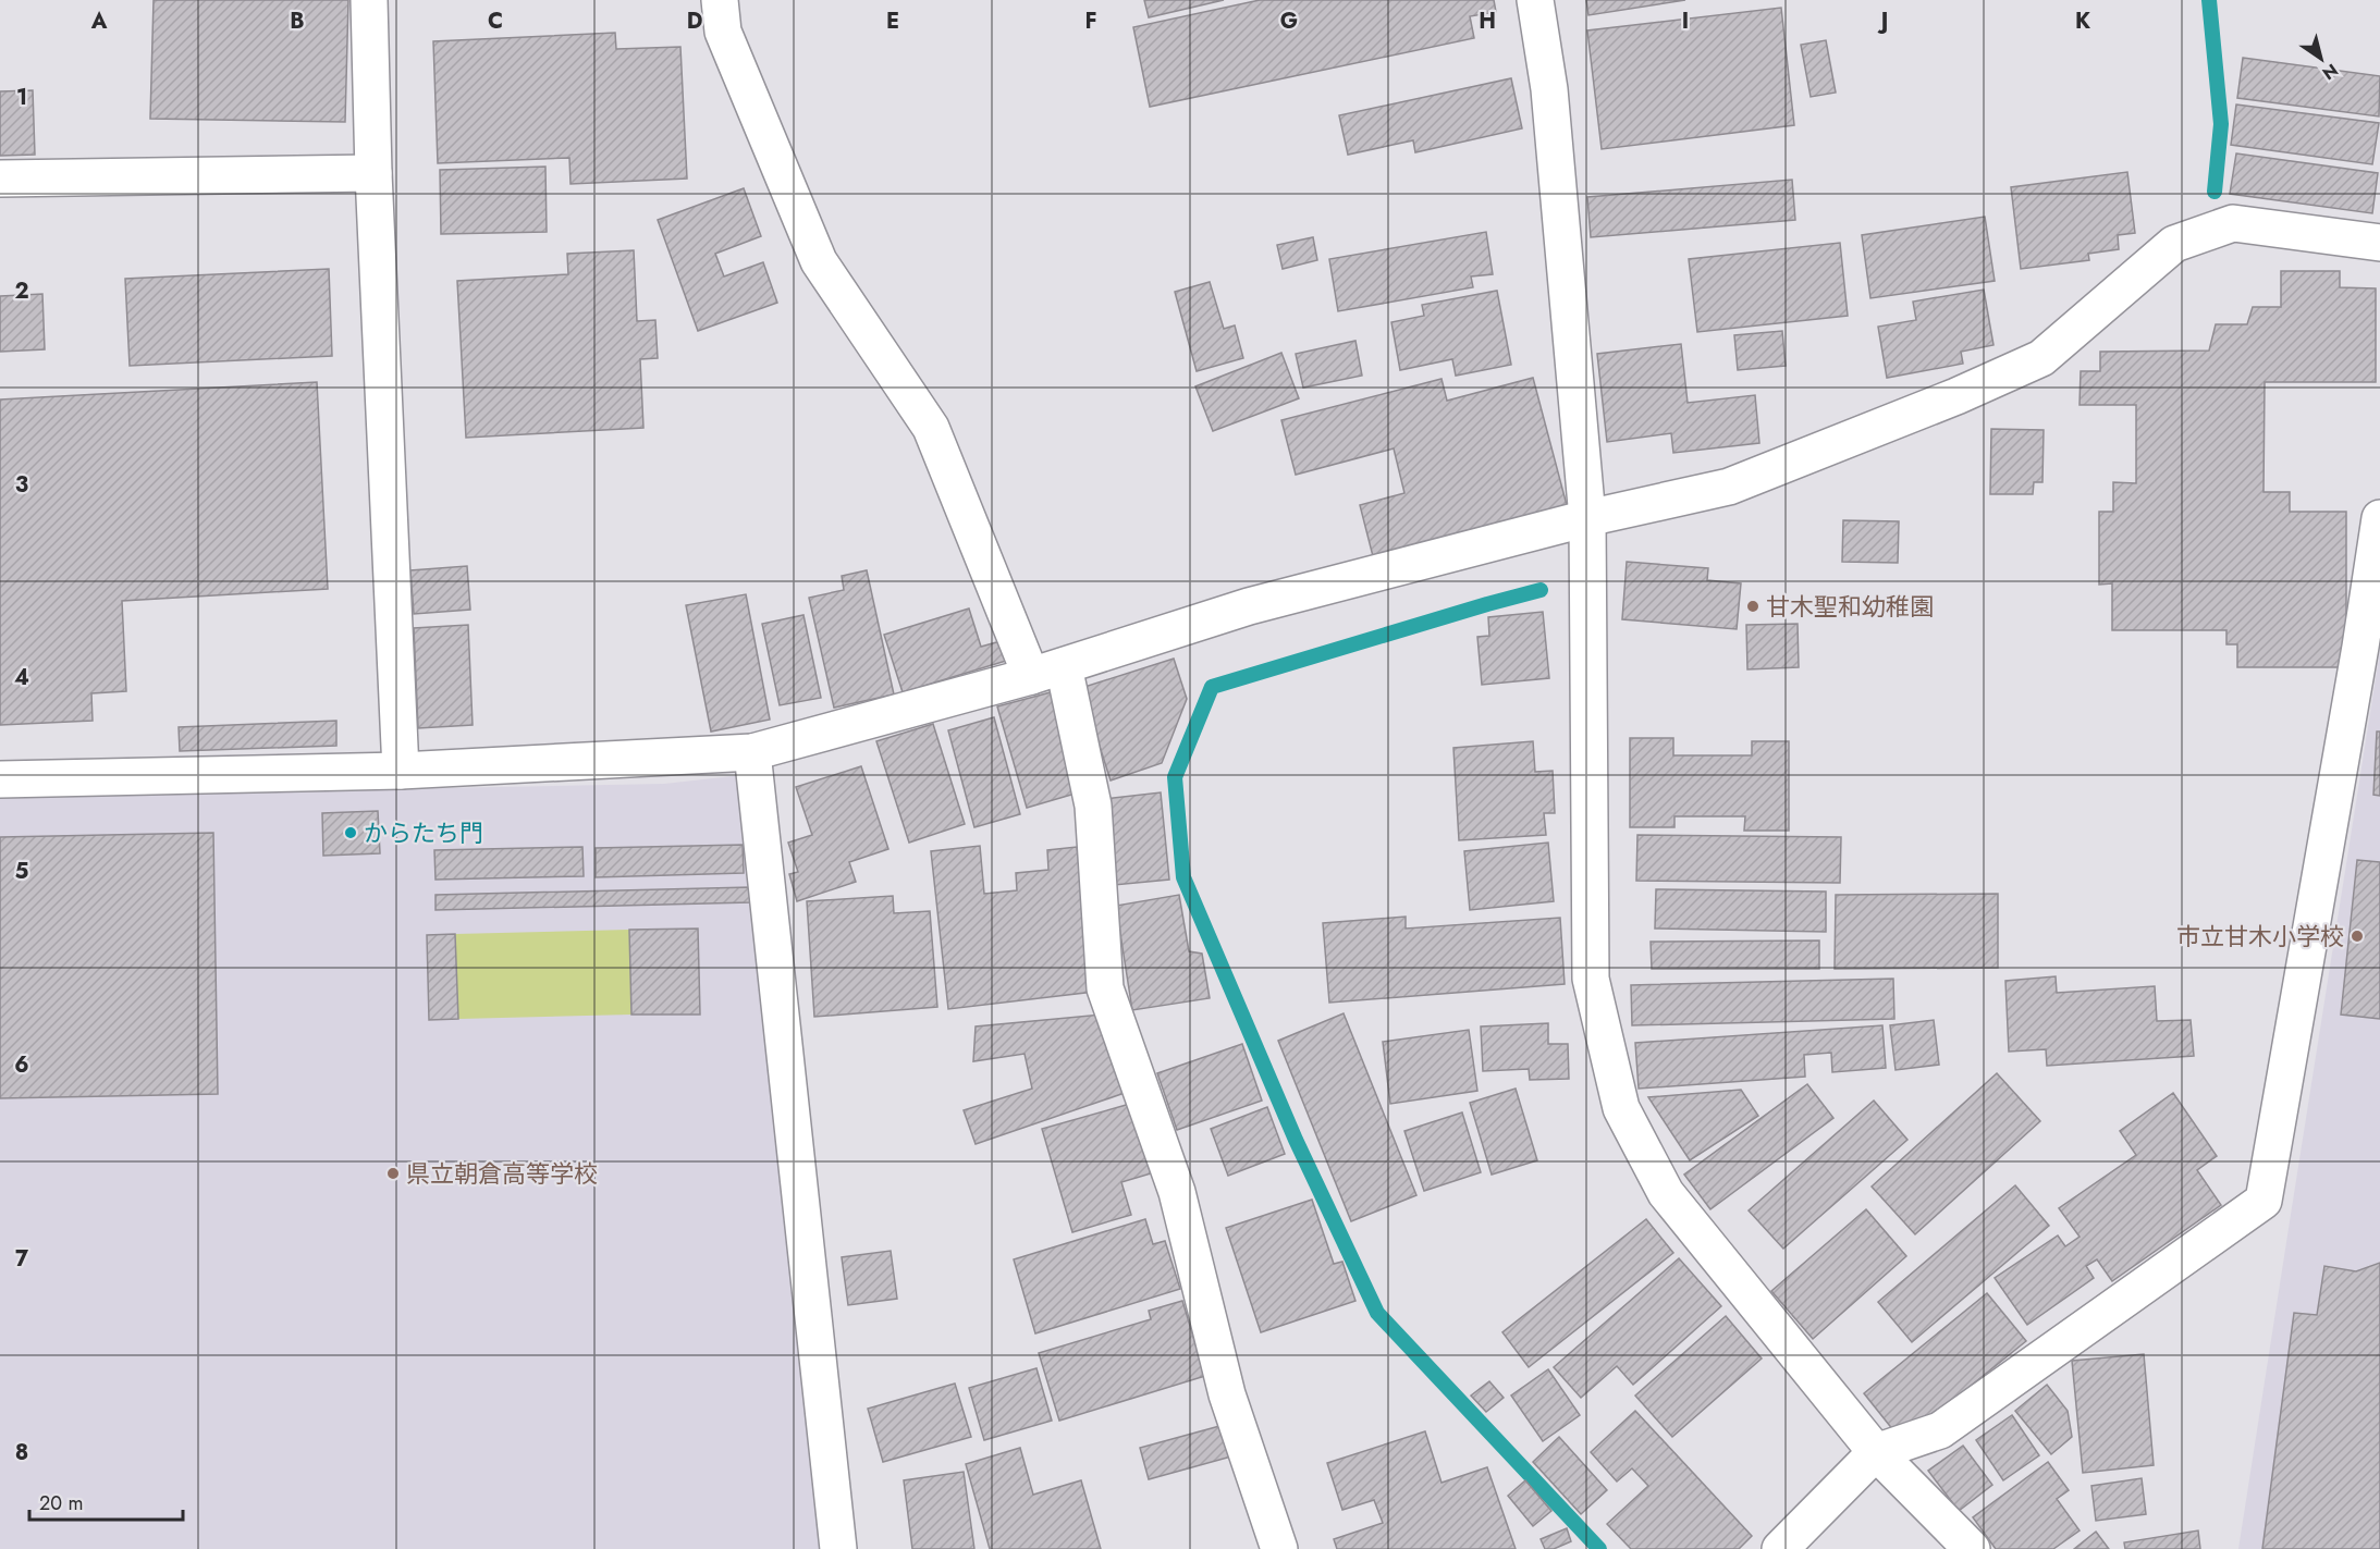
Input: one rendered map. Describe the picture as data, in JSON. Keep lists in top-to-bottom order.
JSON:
{
  "places": [
    "甘木聖和幼稚園",
    "からたち門",
    "市立甘木小学校",
    "県立朝倉高等学校"
  ],
  "scale_bar": "20 m",
  "north": "bottom right",
  "grid": {
    "columns": [
      "A",
      "B",
      "C",
      "D",
      "E",
      "F",
      "G",
      "H",
      "I",
      "J",
      "K"
    ],
    "rows": [
      "1",
      "2",
      "3",
      "4",
      "5",
      "6",
      "7",
      "8"
    ]
  }
}
